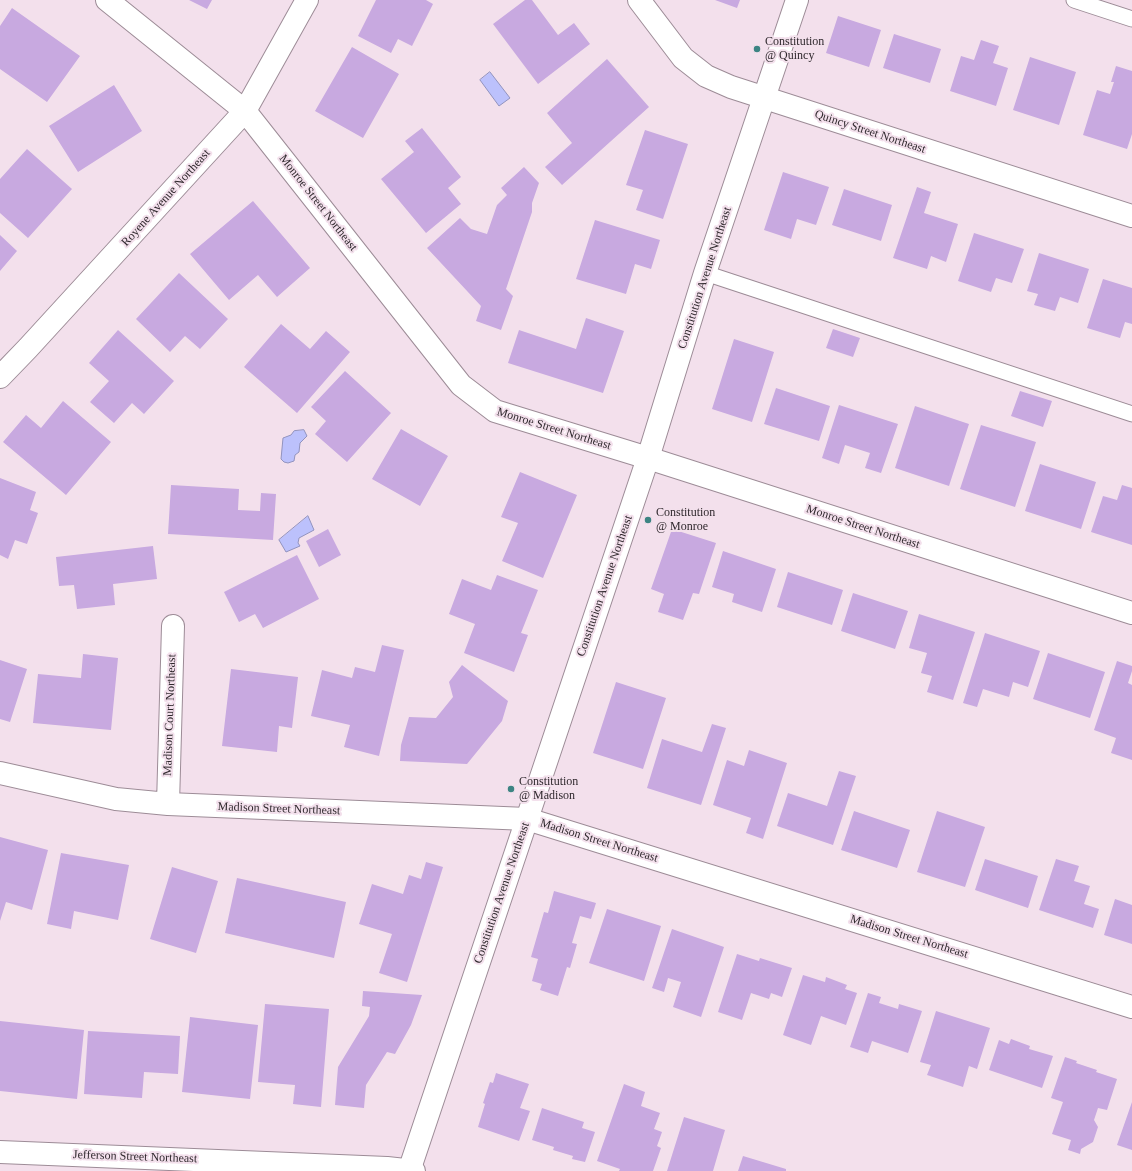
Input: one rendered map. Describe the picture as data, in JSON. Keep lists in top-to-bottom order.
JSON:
{
  "streets": {
    "street": [
      "Quincy Street Northeast",
      "Royene Avenue Northeast",
      "Monroe Street Northeast",
      "Constitution Avenue Northeast",
      "Madison Court Northeast",
      "Madison Street Northeast",
      "Jefferson Street Northeast"
    ]
  },
  "crossings": [
    ["Quincy Street Northeast", "Constitution Avenue Northeast"],
    ["Royene Avenue Northeast", "Monroe Street Northeast"],
    ["Monroe Street Northeast", "Constitution Avenue Northeast"],
    ["Constitution Avenue Northeast", "Madison Street Northeast"],
    ["Constitution Avenue Northeast", "Jefferson Street Northeast"],
    ["Madison Court Northeast", "Madison Street Northeast"]
  ],
  "places": ["Constitution @ Quincy", "Constitution @ Monroe", "Constitution @ Madison"]
}
